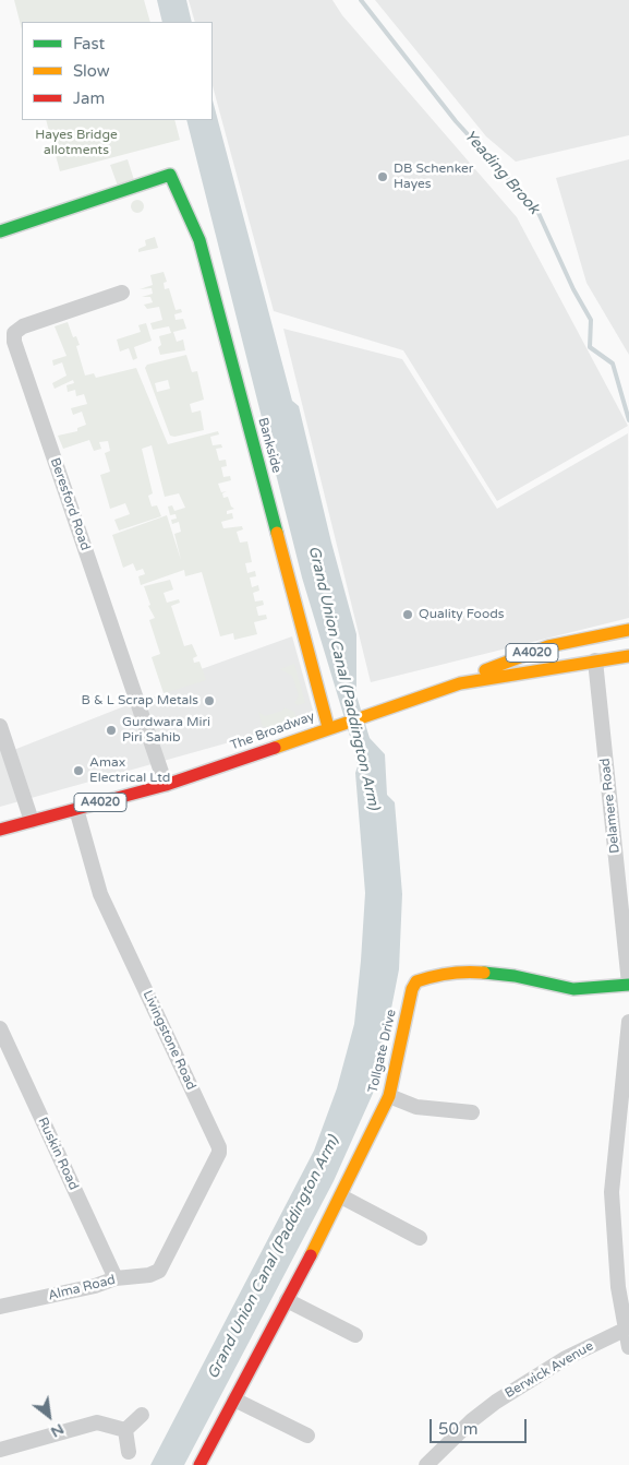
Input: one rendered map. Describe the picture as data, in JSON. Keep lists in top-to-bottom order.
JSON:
{
  "streets": {
    "street": [
      "Bankside",
      "Beresford Road",
      "A4020",
      "The Broadway",
      "Delamere Road",
      "Livingstone Road",
      "Tollgate Drive",
      "Ruskin Road",
      "Alma Road",
      "Berwick Avenue"
    ]
  },
  "crossings": [
    ["Bankside", "A4020"],
    ["Bankside", "The Broadway"],
    ["Beresford Road", "The Broadway"],
    ["A4020", "The Broadway"],
    ["A4020", "Delamere Road"],
    ["The Broadway", "Livingstone Road"],
    ["Delamere Road", "Tollgate Drive"],
    ["Livingstone Road", "Alma Road"],
    ["Ruskin Road", "Alma Road"]
  ],
  "water": ["Yeading Brook", "Grand Union Canal (Paddington Arm)"],
  "parks": ["Hayes Bridge allotments"],
  "places": [
    "DB Schenker Hayes",
    "Quality Foods",
    "B & L Scrap Metals",
    "Gurdwara Miri Piri Sahib",
    "Amax Electrical Ltd"
  ],
  "legend": ["Fast", "Slow", "Jam"],
  "scale_bar": "50 m",
  "north": "bottom right"
}
